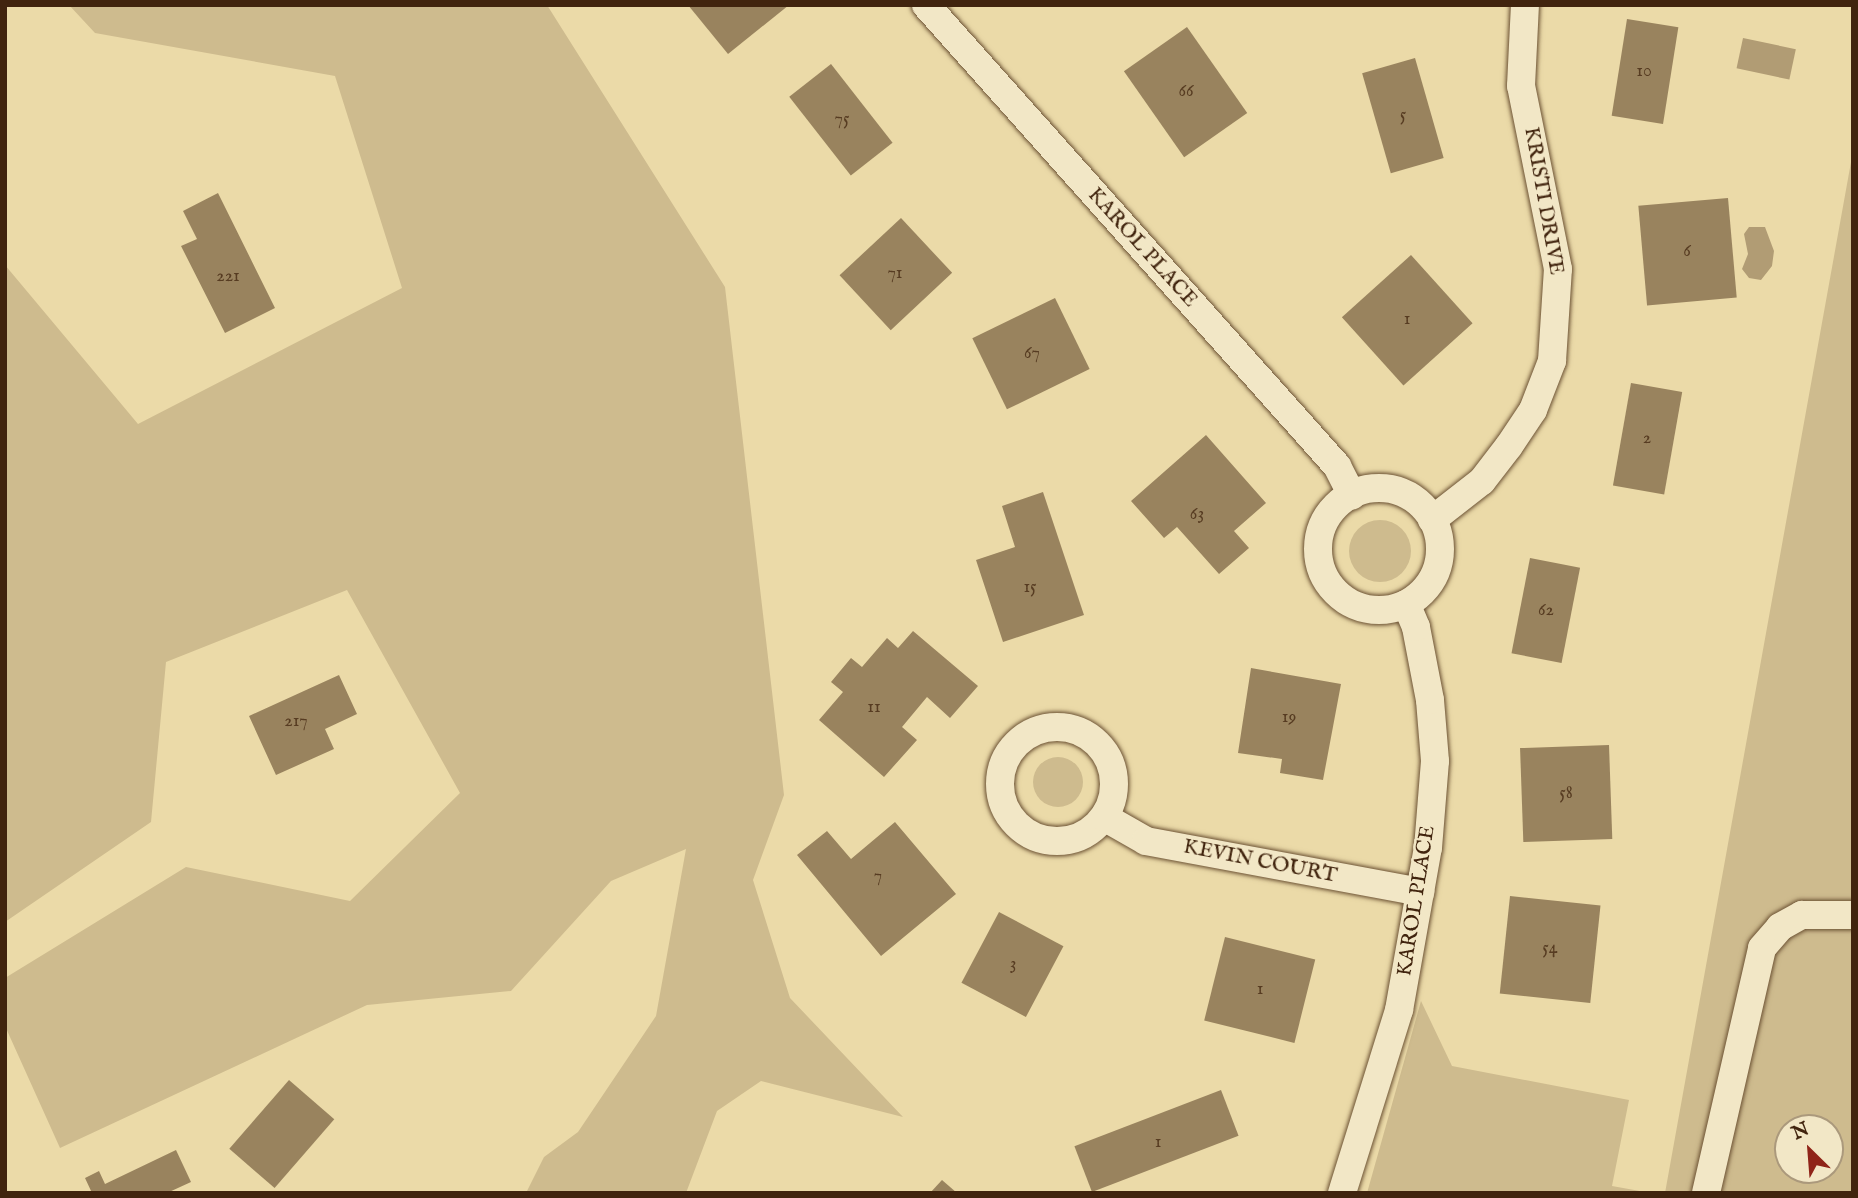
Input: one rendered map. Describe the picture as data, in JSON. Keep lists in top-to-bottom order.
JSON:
{
  "streets": {
    "street": ["KRISTI DRIVE", "KAROL PLACE", "KEVIN COURT"]
  },
  "crossings": [
    ["KRISTI DRIVE", "KAROL PLACE"],
    ["KAROL PLACE", "KEVIN COURT"]
  ],
  "house_numbers": [
    "10",
    "66",
    "5",
    "75",
    "6",
    "71",
    "221",
    "1",
    "67",
    "2",
    "63",
    "15",
    "62",
    "11",
    "19",
    "217",
    "58",
    "7",
    "54",
    "3",
    "1",
    "1"
  ],
  "north": "top left"
}
